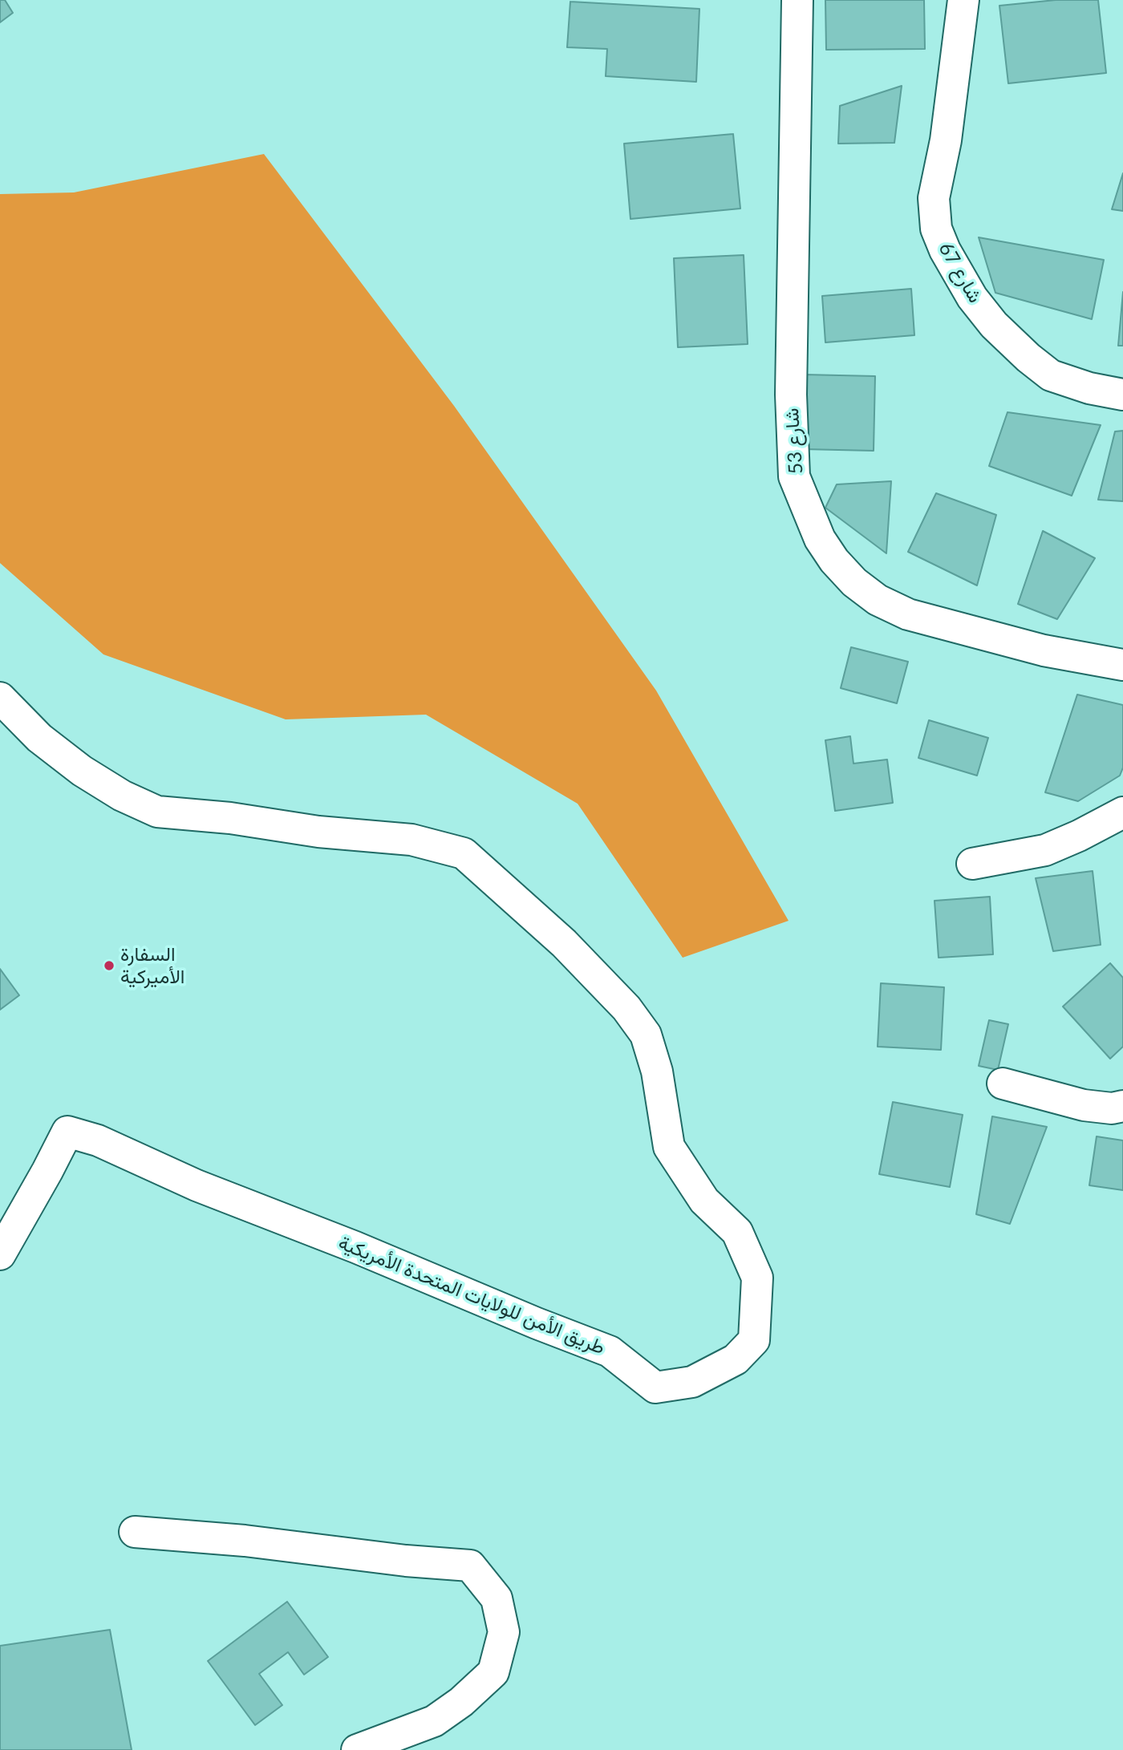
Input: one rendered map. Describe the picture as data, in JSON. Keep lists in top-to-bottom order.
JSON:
{
  "streets": {
    "street": ["شارع 67", "شارع 53", "طريق الأمن للولايات المتحدة الأمريكية"]
  },
  "places": ["السفارة الأميركية"]
}
